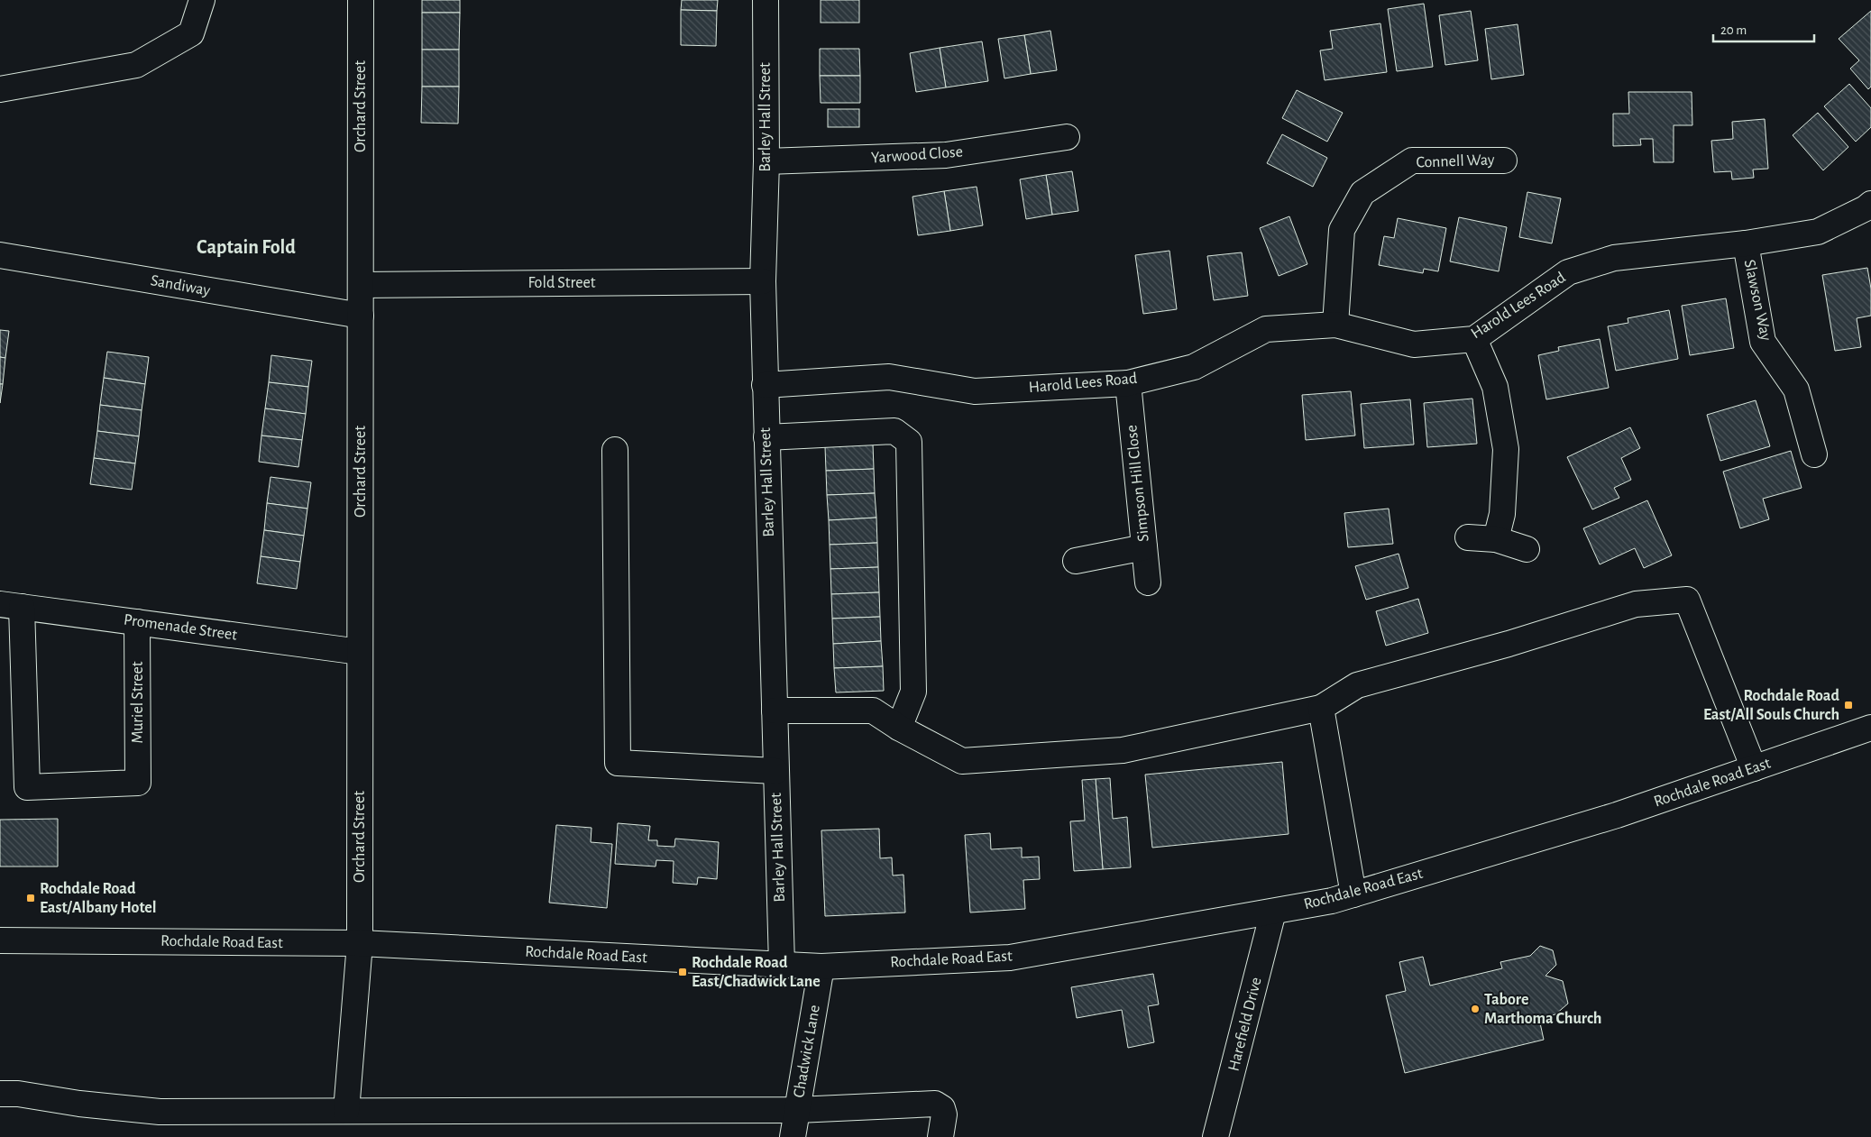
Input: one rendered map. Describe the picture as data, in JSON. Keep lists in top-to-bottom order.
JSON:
{
  "streets": {
    "main road": [
      "Orchard Street",
      "Barley Hall Street",
      "Yarwood Close",
      "Connell Way",
      "Fold Street",
      "Sandiway",
      "Slawson Way",
      "Harold Lees Road",
      "Simpson Hill Close",
      "Promenade Street",
      "Muriel Street",
      "Rochdale Road East",
      "Harefield Drive",
      "Chadwick Lane"
    ]
  },
  "crossings": [
    ["Orchard Street", "Fold Street"],
    ["Orchard Street", "Sandiway"],
    ["Orchard Street", "Promenade Street"],
    ["Orchard Street", "Rochdale Road East"],
    ["Barley Hall Street", "Yarwood Close"],
    ["Barley Hall Street", "Fold Street"],
    ["Barley Hall Street", "Harold Lees Road"],
    ["Barley Hall Street", "Rochdale Road East"],
    ["Connell Way", "Harold Lees Road"],
    ["Slawson Way", "Harold Lees Road"],
    ["Harold Lees Road", "Simpson Hill Close"],
    ["Promenade Street", "Muriel Street"],
    ["Rochdale Road East", "Harefield Drive"],
    ["Rochdale Road East", "Chadwick Lane"]
  ],
  "districts": ["Captain Fold"],
  "places": {
    "transit": ["Rochdale Road East/All Souls Church", "Rochdale Road East/Albany Hotel", "Rochdale Road East/Chadwick Lane"],
    "other": ["Tabore Marthoma Church"]
  },
  "scale_bar": "20 m"
}
